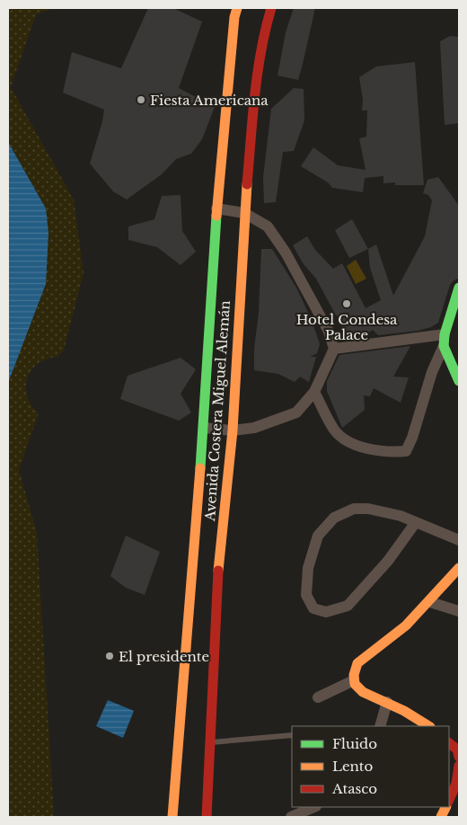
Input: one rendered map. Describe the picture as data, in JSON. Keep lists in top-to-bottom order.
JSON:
{
  "streets": {
    "main road": ["Avenida Costera Miguel Alemán"]
  },
  "places": ["Fiesta Americana", "Hotel Condesa Palace", "El presidente"],
  "legend": ["Fluido", "Lento", "Atasco"]
}
